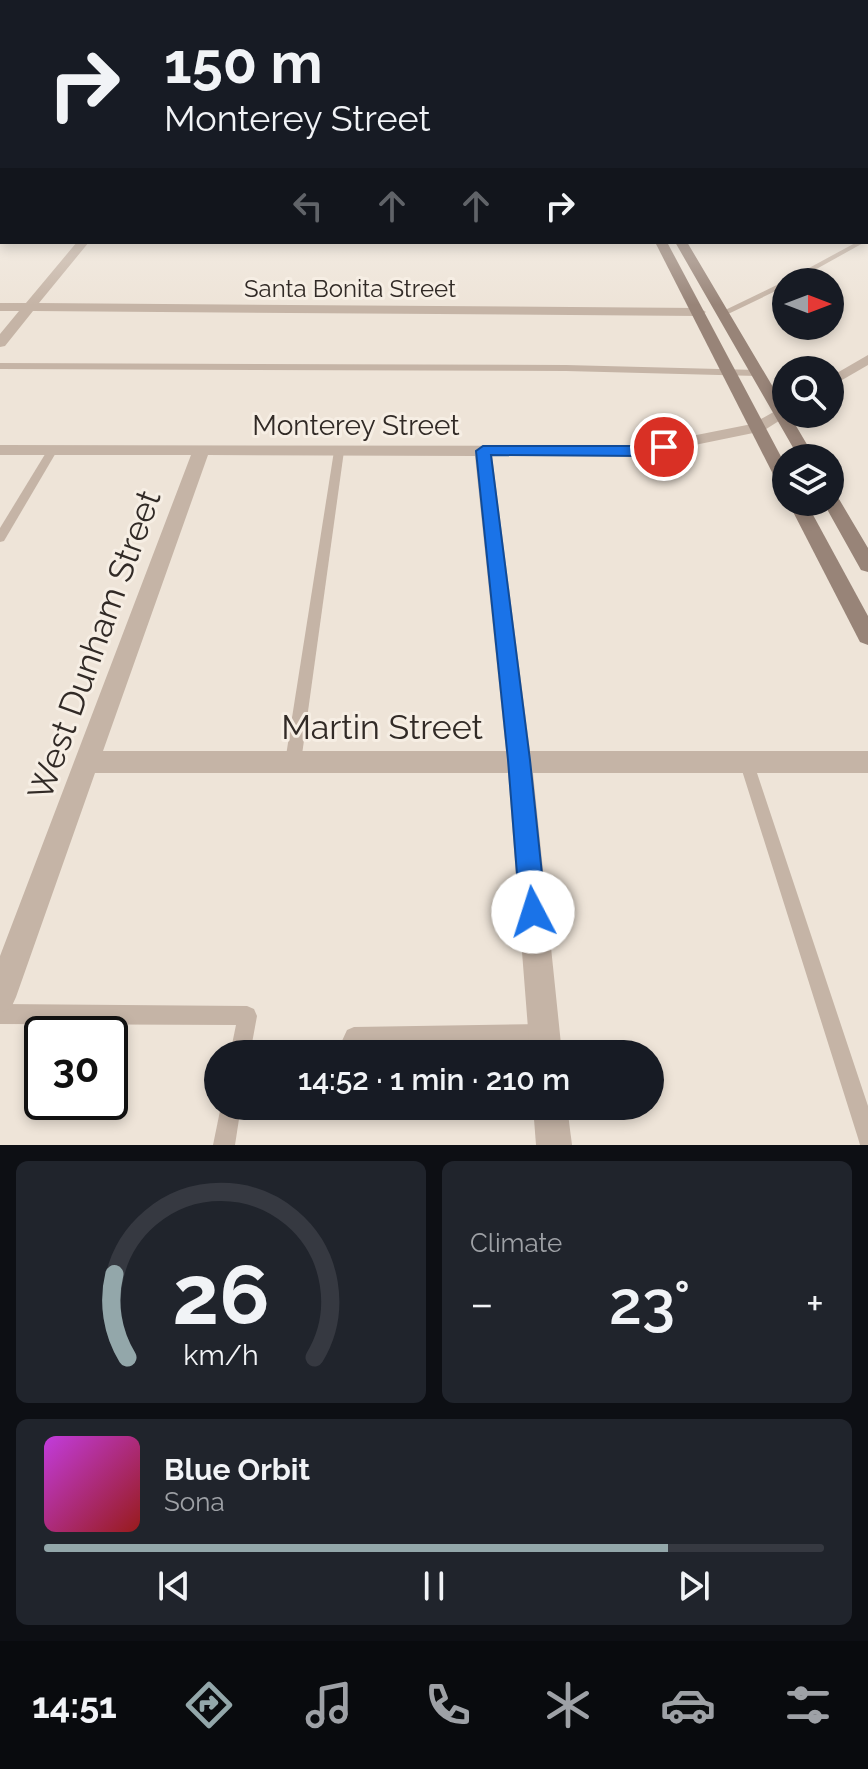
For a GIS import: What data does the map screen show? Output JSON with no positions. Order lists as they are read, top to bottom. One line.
{"streets":{"street":["Santa Bonita Street","Monterey Street","West Dunham Street","Martin Street"]},"crossings":[["Monterey Street","West Dunham Street"],["West Dunham Street","Martin Street"]],"north":"right","page":{"turn":["150 m","Monterey Street"],"limit":"30","trip":"14:52 · 1 min · 210 m","tile":"Climate","heat":["−","23°","+"],"song":["Blue Orbit","Sona"],"tabs":"14:51","gauge":["26","km/h"]}}
